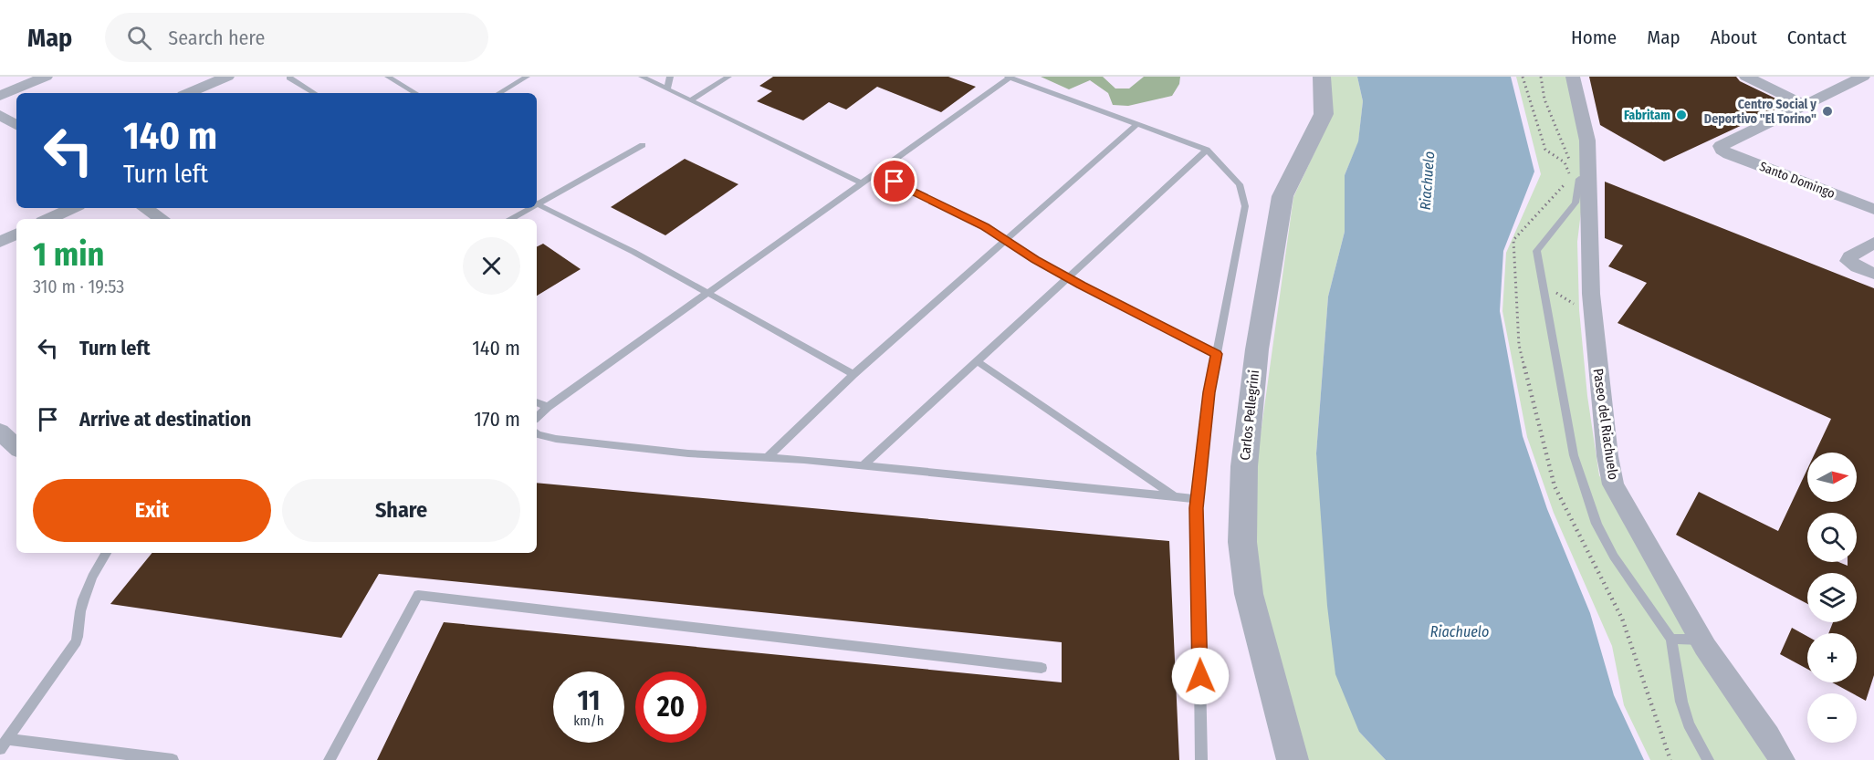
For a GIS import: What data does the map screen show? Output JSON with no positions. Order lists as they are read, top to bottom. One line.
{"streets":{"street":["Santo Domingo","Carlos Pellegrini","Paseo del Riachuelo"]},"water":["Riachuelo"],"places":["Centro Social y Deportivo \"El Torino\"","Fabritam"],"north":"right","page":{"header":"Map","search":"Search here","nav":["Home","Map","About","Contact"],"turn":["140 m","Turn left"],"heading":["1 min","310 m · 19:53"],"list":[{"name":"Turn left","value":"140 m"},{"name":"Arrive at destination","value":"170 m"}],"map_buttons":["+","−"],"buttons":["Exit","Share"],"speed":"11 km/h","limit":"20"}}
